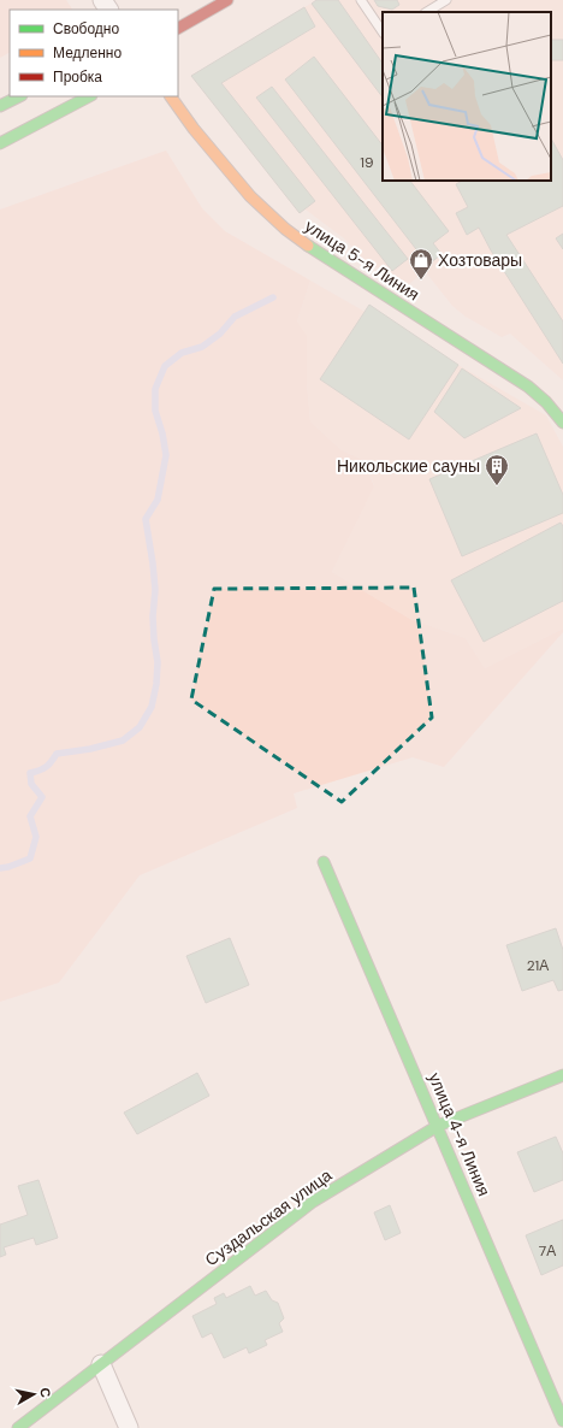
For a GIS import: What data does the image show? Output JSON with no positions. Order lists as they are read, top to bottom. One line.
{"streets":{"street":["улица 5-я Линия","улица 4-я Линия","Суздальская улица"]},"crossings":[["улица 4-я Линия","Суздальская улица"]],"places":{"shop":["Хозтовары"],"building":["Никольские сауны"]},"house_numbers":["19","21А","7А"],"legend":["Свободно","Медленно","Пробка"],"north":"right"}
